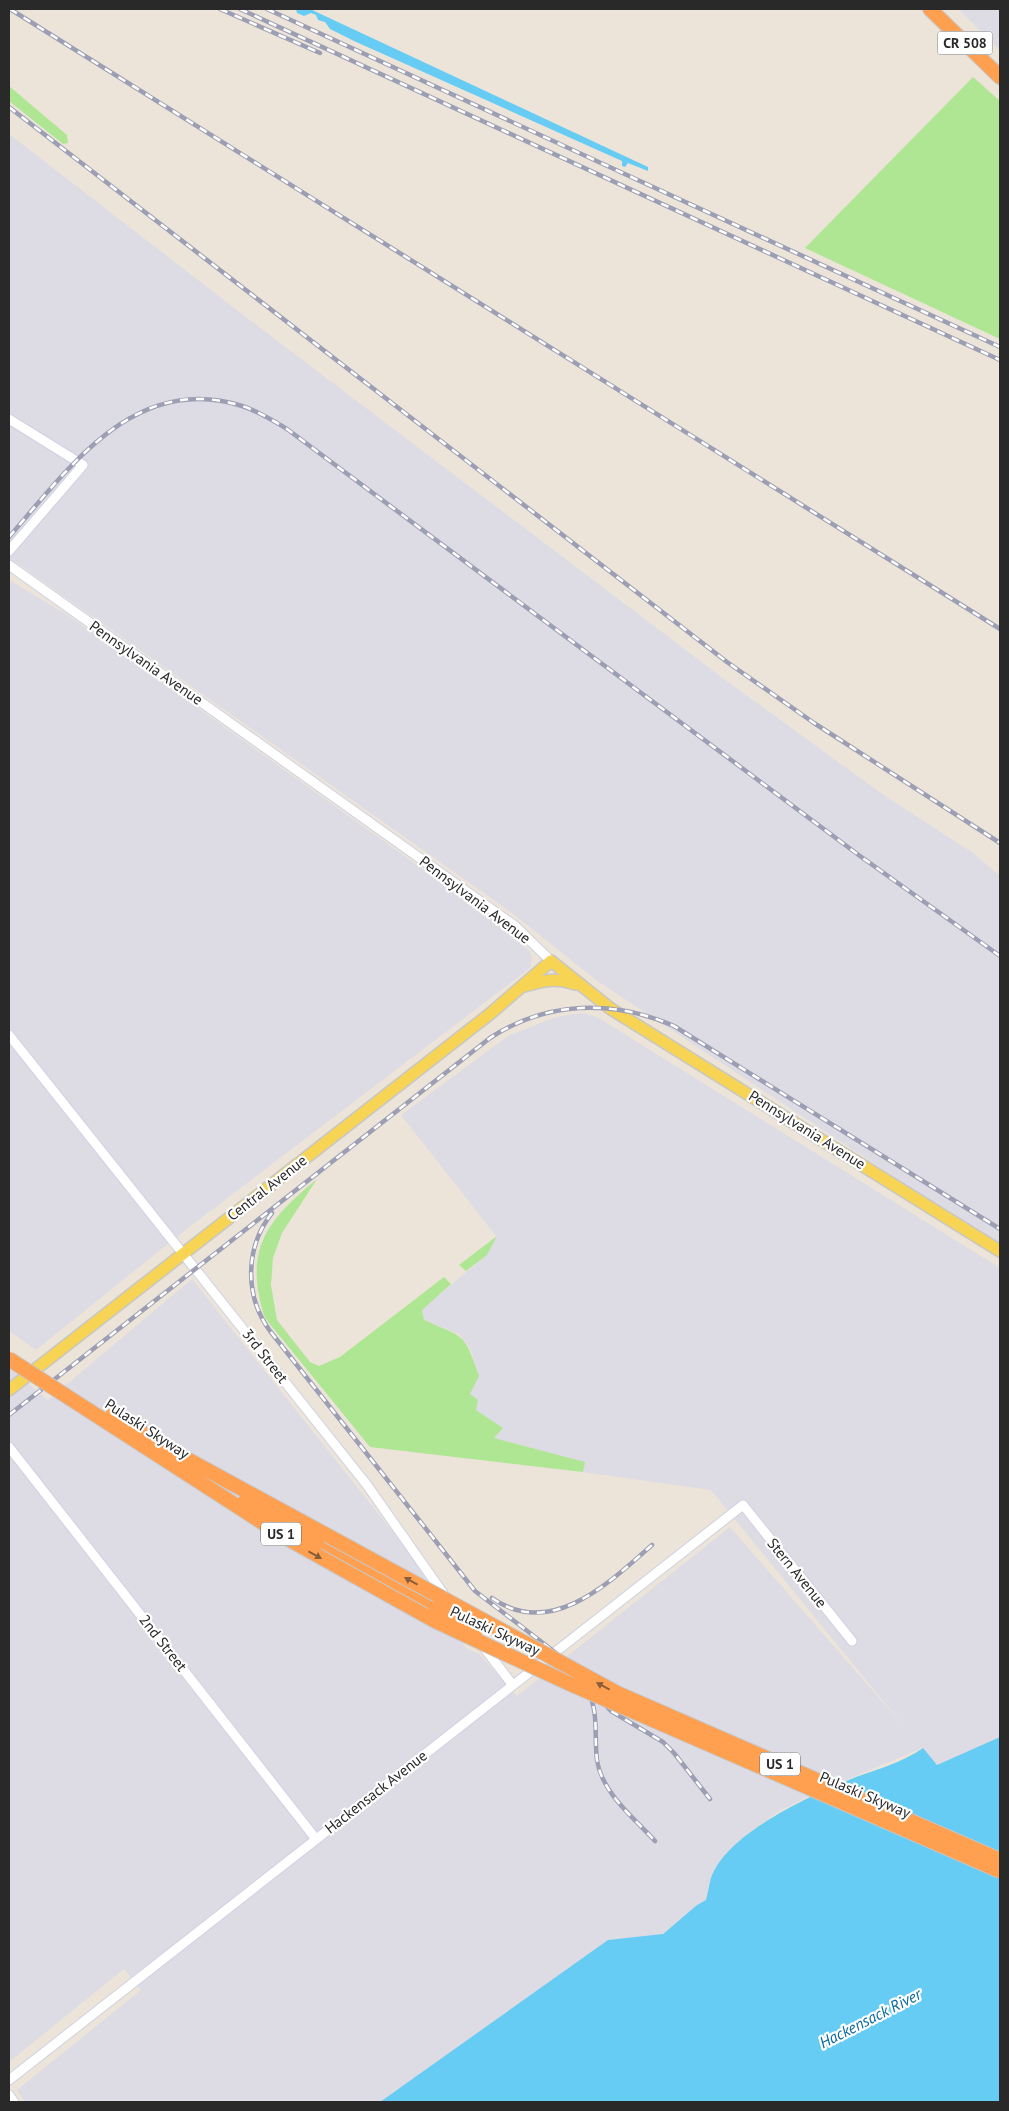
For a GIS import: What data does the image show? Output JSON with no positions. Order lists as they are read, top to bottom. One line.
{"streets":{"highway":["CR 508","Pulaski Skyway","US 1"],"main road":["Pennsylvania Avenue","Central Avenue"],"street":["3rd Street","Stern Avenue","2nd Street","Hackensack Avenue"]},"crossings":[["Pennsylvania Avenue","Central Avenue"],["Central Avenue","3rd Street"],["3rd Street","Hackensack Avenue"],["Stern Avenue","Hackensack Avenue"],["2nd Street","Hackensack Avenue"]],"water":["Hackensack River"]}
